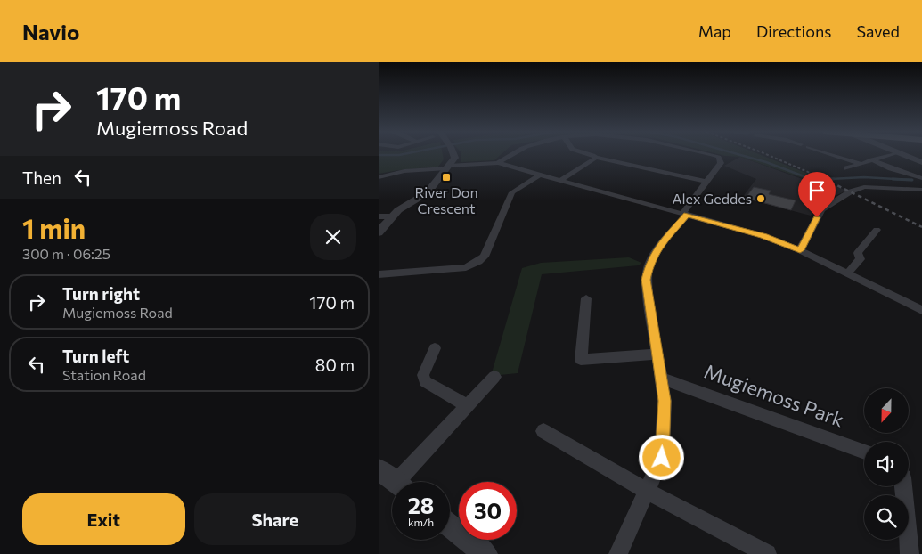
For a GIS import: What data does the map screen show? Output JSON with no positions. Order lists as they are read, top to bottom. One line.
{"streets":{"street":["Mugiemoss Park"]},"places":{"transit":["River Don Crescent"],"other":["Alex Geddes"]},"north":"bottom","page":{"header":"Navio","nav":["Map","Directions","Saved"],"turn":["170 m","Mugiemoss Road"],"then":"Then","heading":["1 min","300 m · 06:25"],"list":[{"name":"Turn right","note":"Mugiemoss Road","value":"170 m"},{"name":"Turn left","note":"Station Road","value":"80 m"}],"speed":"28 km/h","limit":"30","buttons":["Exit","Share"]}}
